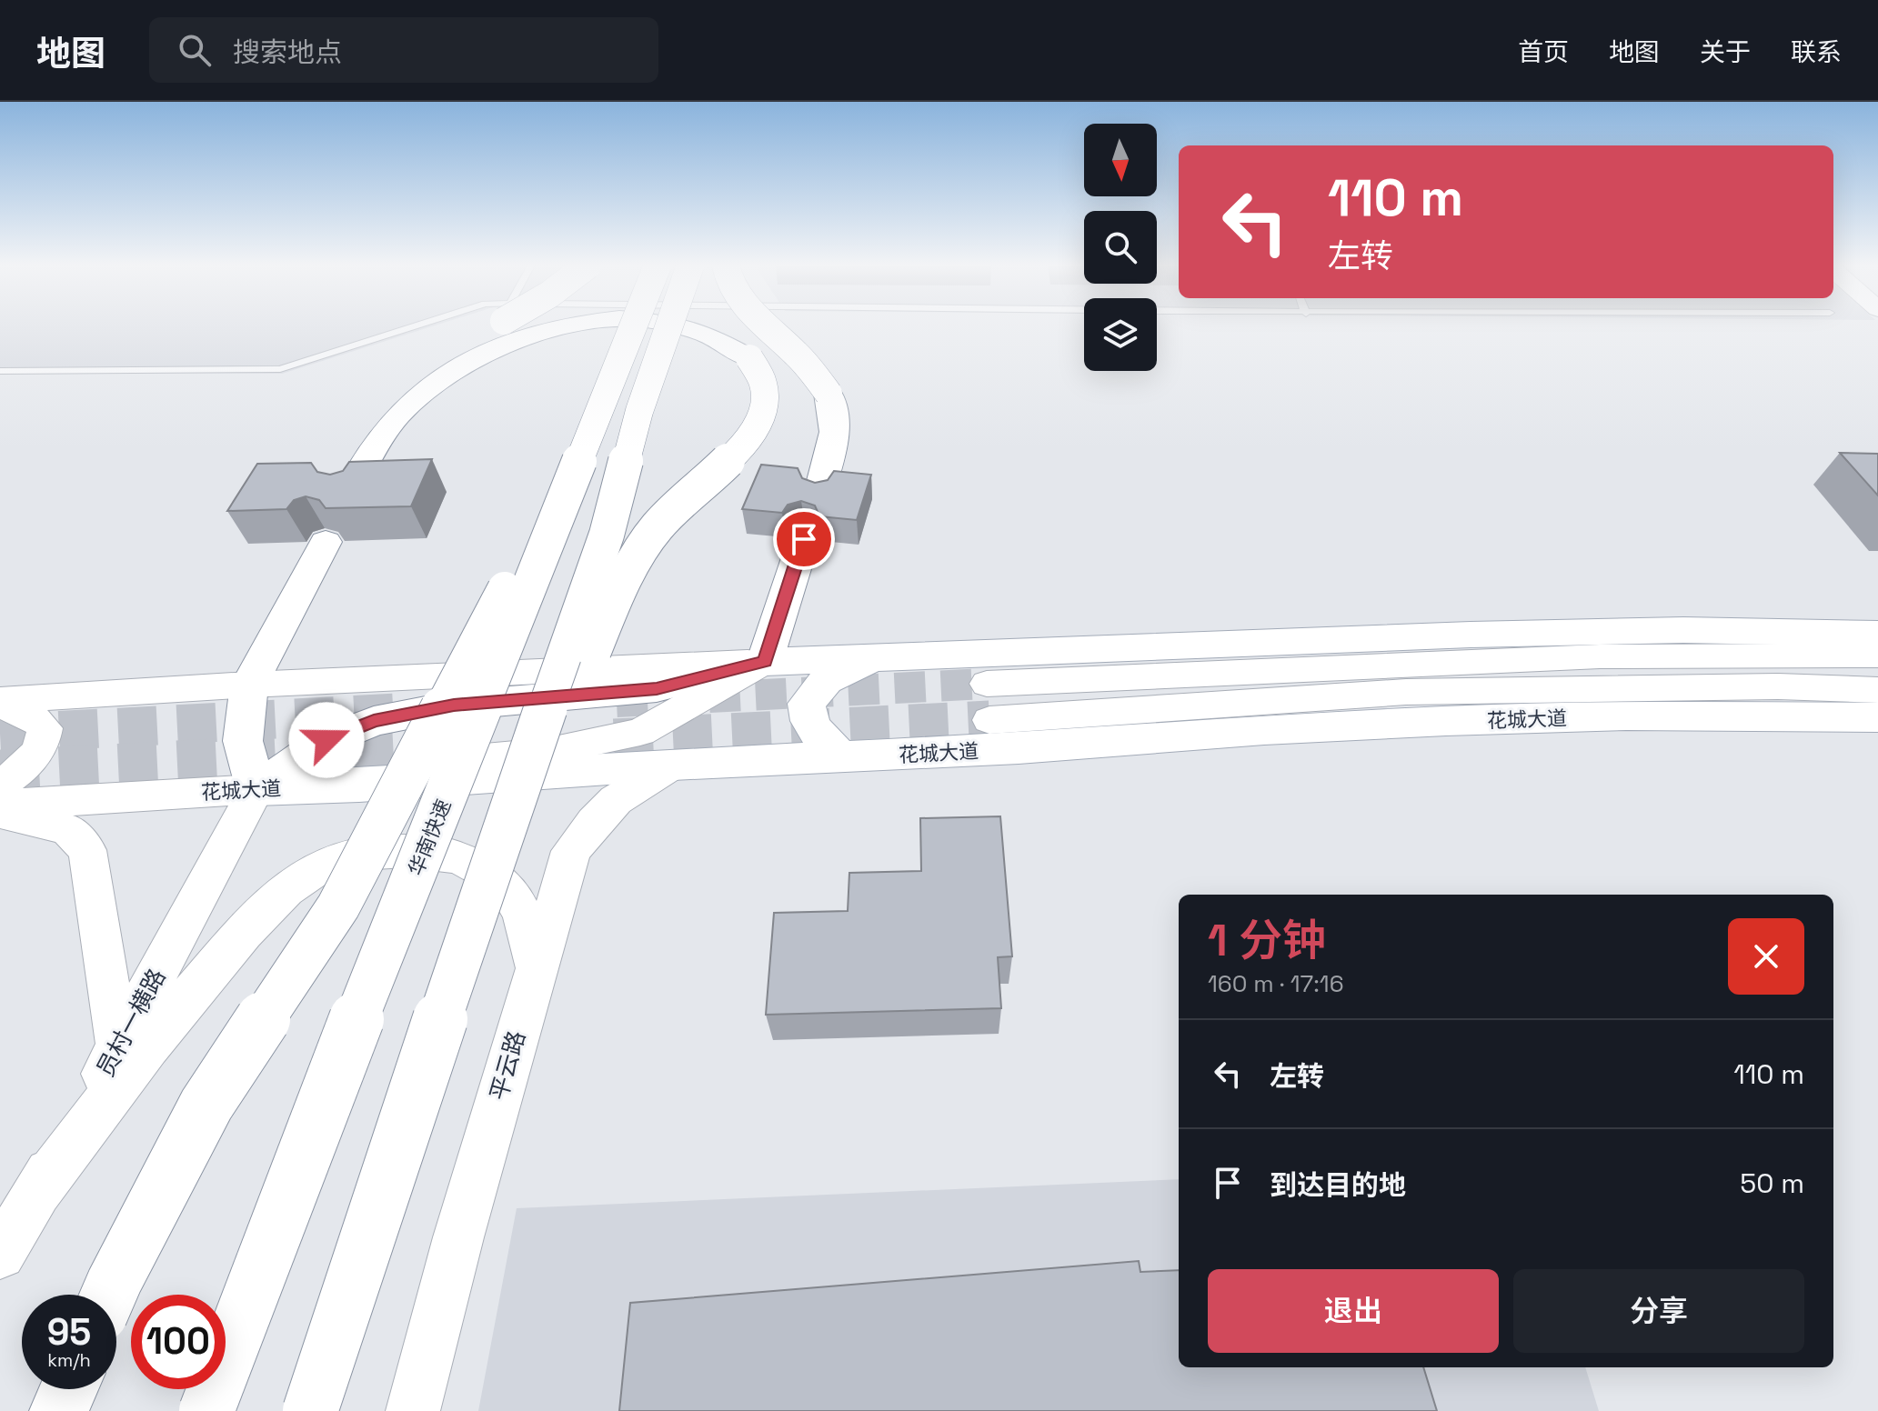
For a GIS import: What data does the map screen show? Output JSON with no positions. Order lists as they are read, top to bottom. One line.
{"streets":{"main road":["花城大道","华南快速"],"street":["员村一横路","平云路"]},"crossings":[["花城大道","员村一横路"],["花城大道","平云路"]],"north":"bottom","page":{"header":"地图","search":"搜索地点","nav":["首页","地图","关于","联系"],"turn":["110 m","左转"],"heading":["1 分钟","160 m · 17:16"],"list":[{"name":"左转","value":"110 m"},{"name":"到达目的地","value":"50 m"}],"buttons":["退出","分享"],"speed":"95 km/h","limit":"100"}}
